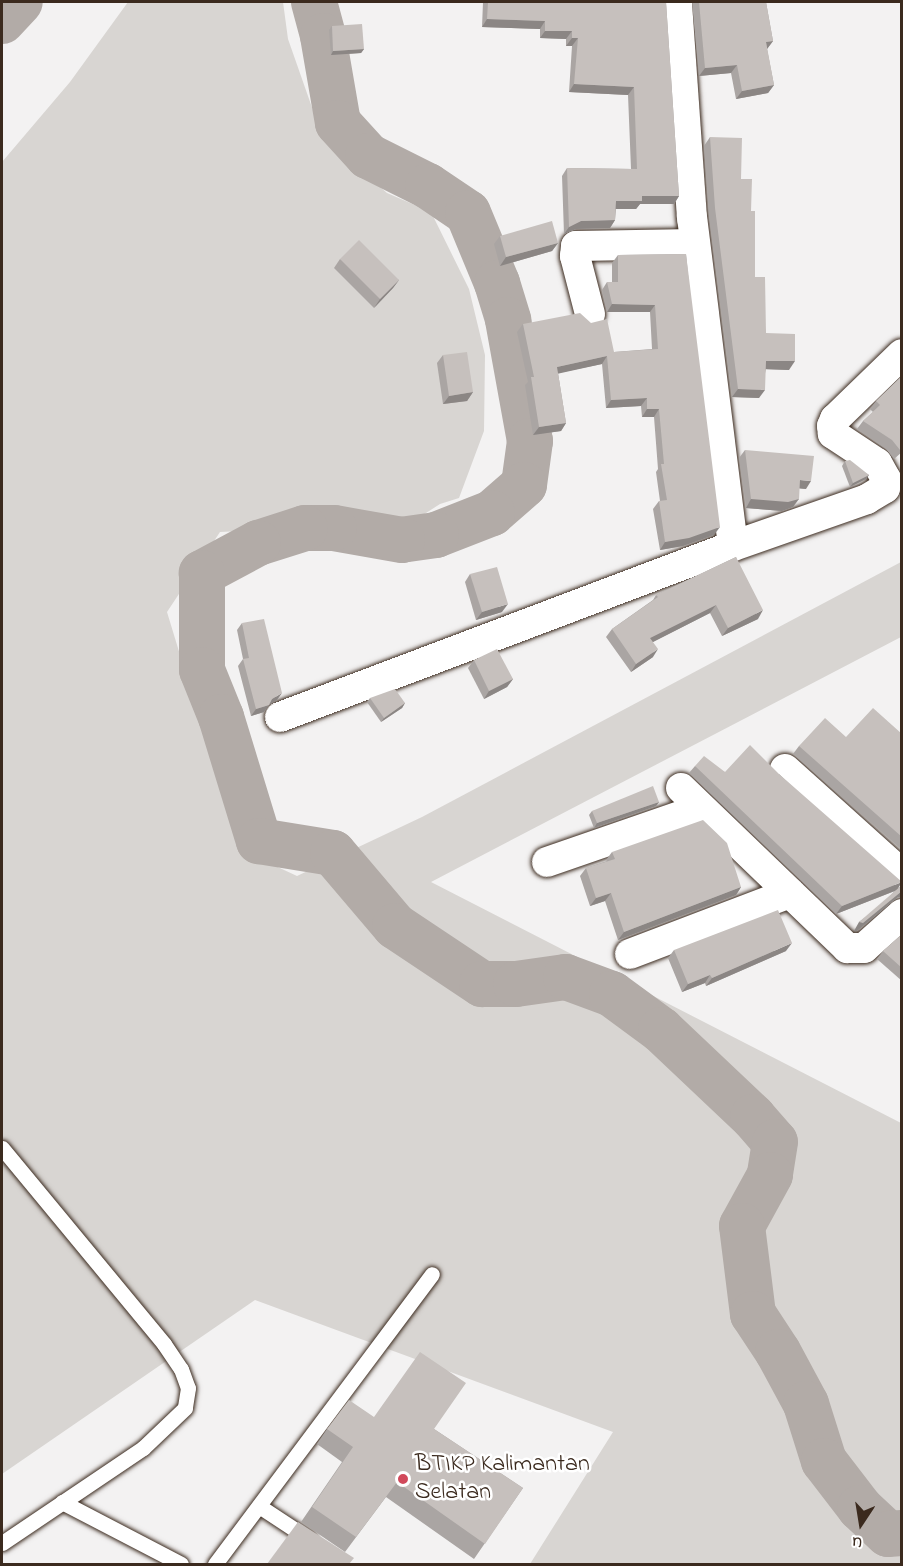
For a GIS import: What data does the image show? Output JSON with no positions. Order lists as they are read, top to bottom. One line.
{"places":["BTIKP Kalimantan Selatan"],"north":"bottom"}
